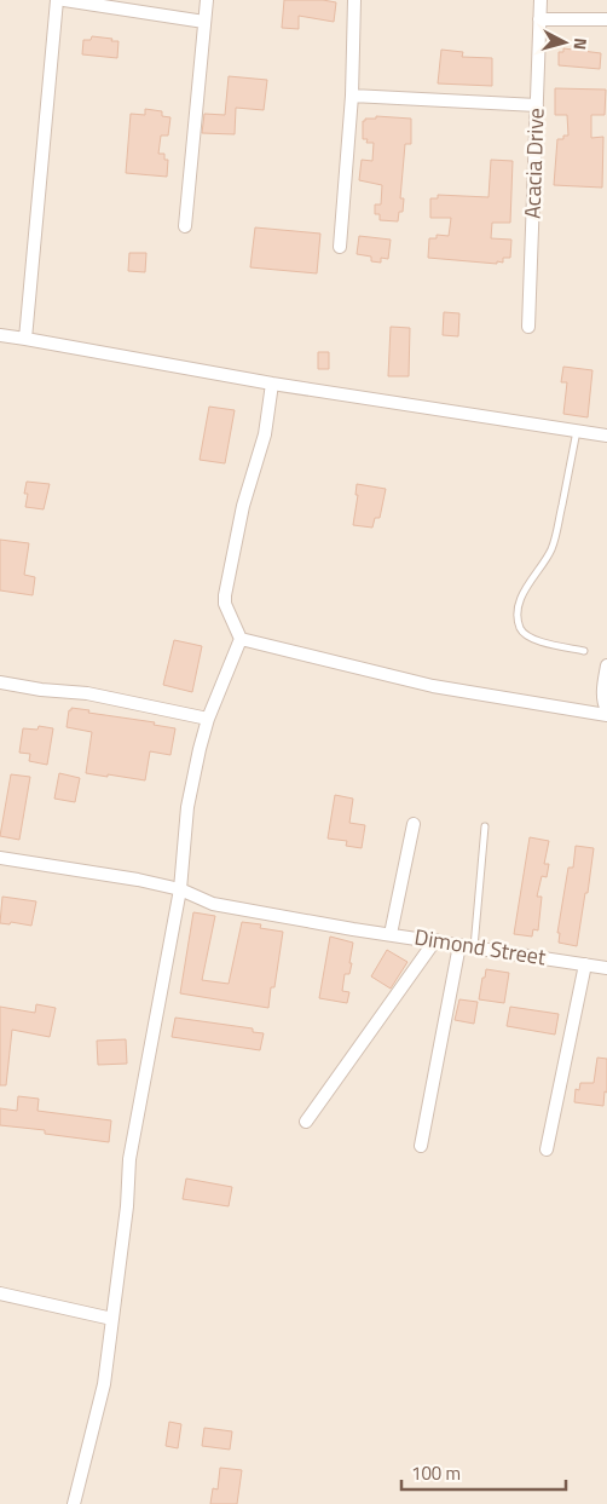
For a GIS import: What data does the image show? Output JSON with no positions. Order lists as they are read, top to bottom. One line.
{"streets":{"street":["Acacia Drive","Dimond Street"]},"scale_bar":"100 m","north":"right"}
